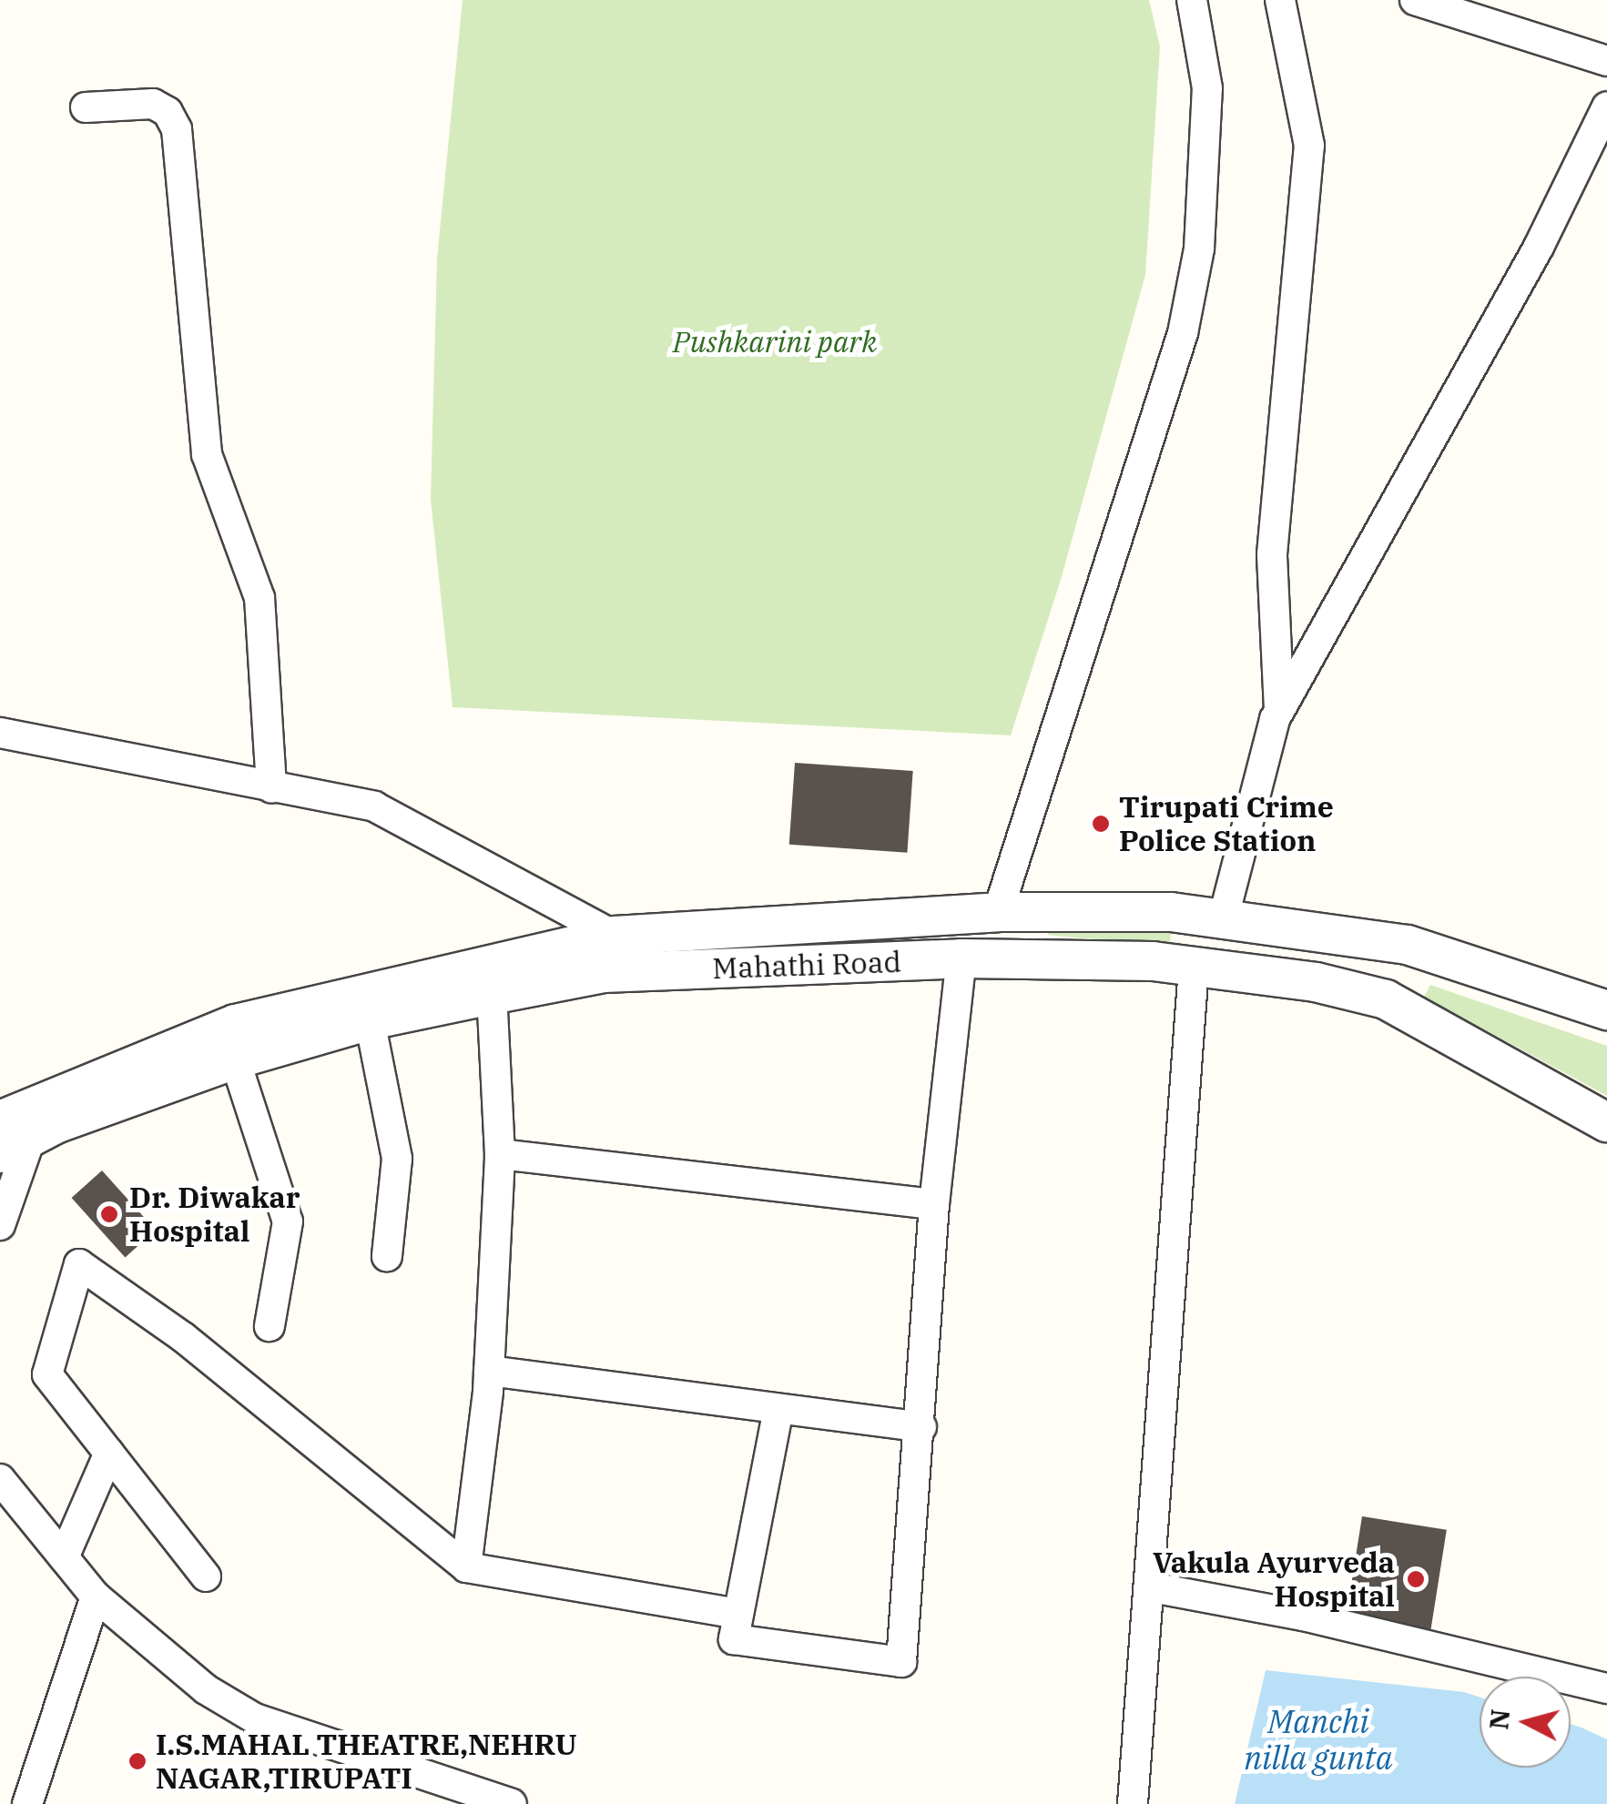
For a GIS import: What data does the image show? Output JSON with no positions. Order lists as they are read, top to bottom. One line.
{"streets":{"street":["Mahathi Road"]},"water":["Manchi nilla gunta"],"parks":["Pushkarini park"],"places":["Tirupati Crime Police Station","Dr. Diwakar Hospital","Vakula Ayurveda Hospital","I.S.MAHAL THEATRE,NEHRU NAGAR,TIRUPATI"],"north":"left"}
